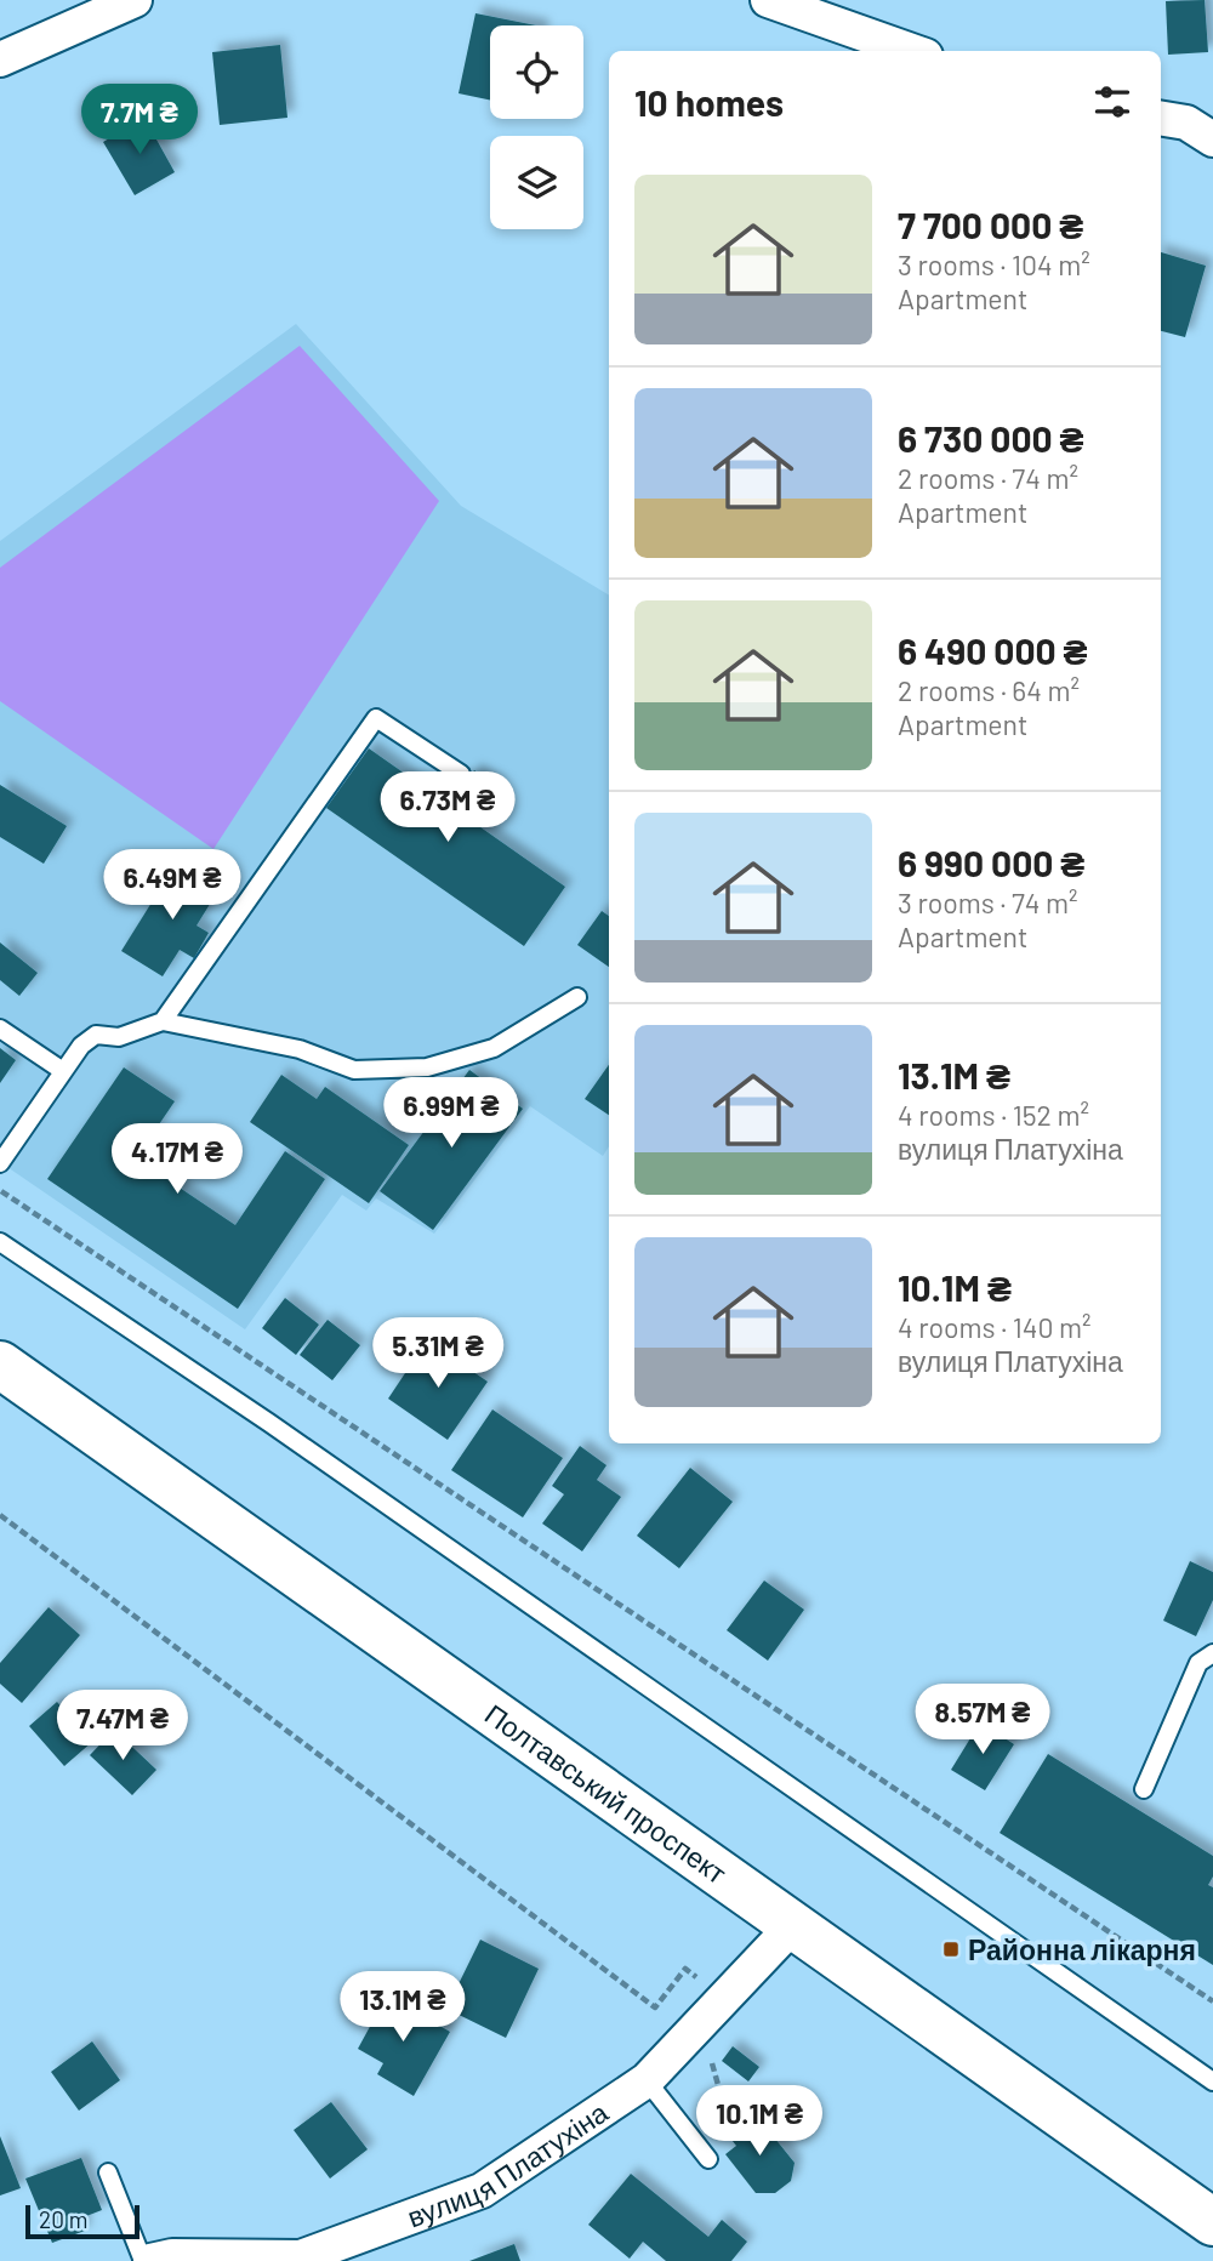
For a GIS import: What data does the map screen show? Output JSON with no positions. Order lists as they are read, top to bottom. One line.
{"streets":{"highway":["Полтавський проспект"],"street":["вулиця Платухіна"]},"crossings":[["Полтавський проспект","вулиця Платухіна"]],"places":{"transit":["Районна лікарня"]},"scale_bar":"20 m","page":{"heading":"10 homes","price":["7.7M ₴","6.73M ₴","6.49M ₴","6.99M ₴","4.17M ₴","5.31M ₴","8.57M ₴","7.47M ₴","13.1M ₴","10.1M ₴"],"list":[{"name":"7 700 000 ₴","note":"3 rooms · 104 m² · Apartment"},{"name":"6 730 000 ₴","note":"2 rooms · 74 m² · Apartment"},{"name":"6 490 000 ₴","note":"2 rooms · 64 m² · Apartment"},{"name":"6 990 000 ₴","note":"3 rooms · 74 m² · Apartment"},{"name":"13.1M ₴","note":"4 rooms · 152 m² · вулиця Платухіна"},{"name":"10.1M ₴","note":"4 rooms · 140 m² · вулиця Платухіна"}],"scale":"20 m"}}
